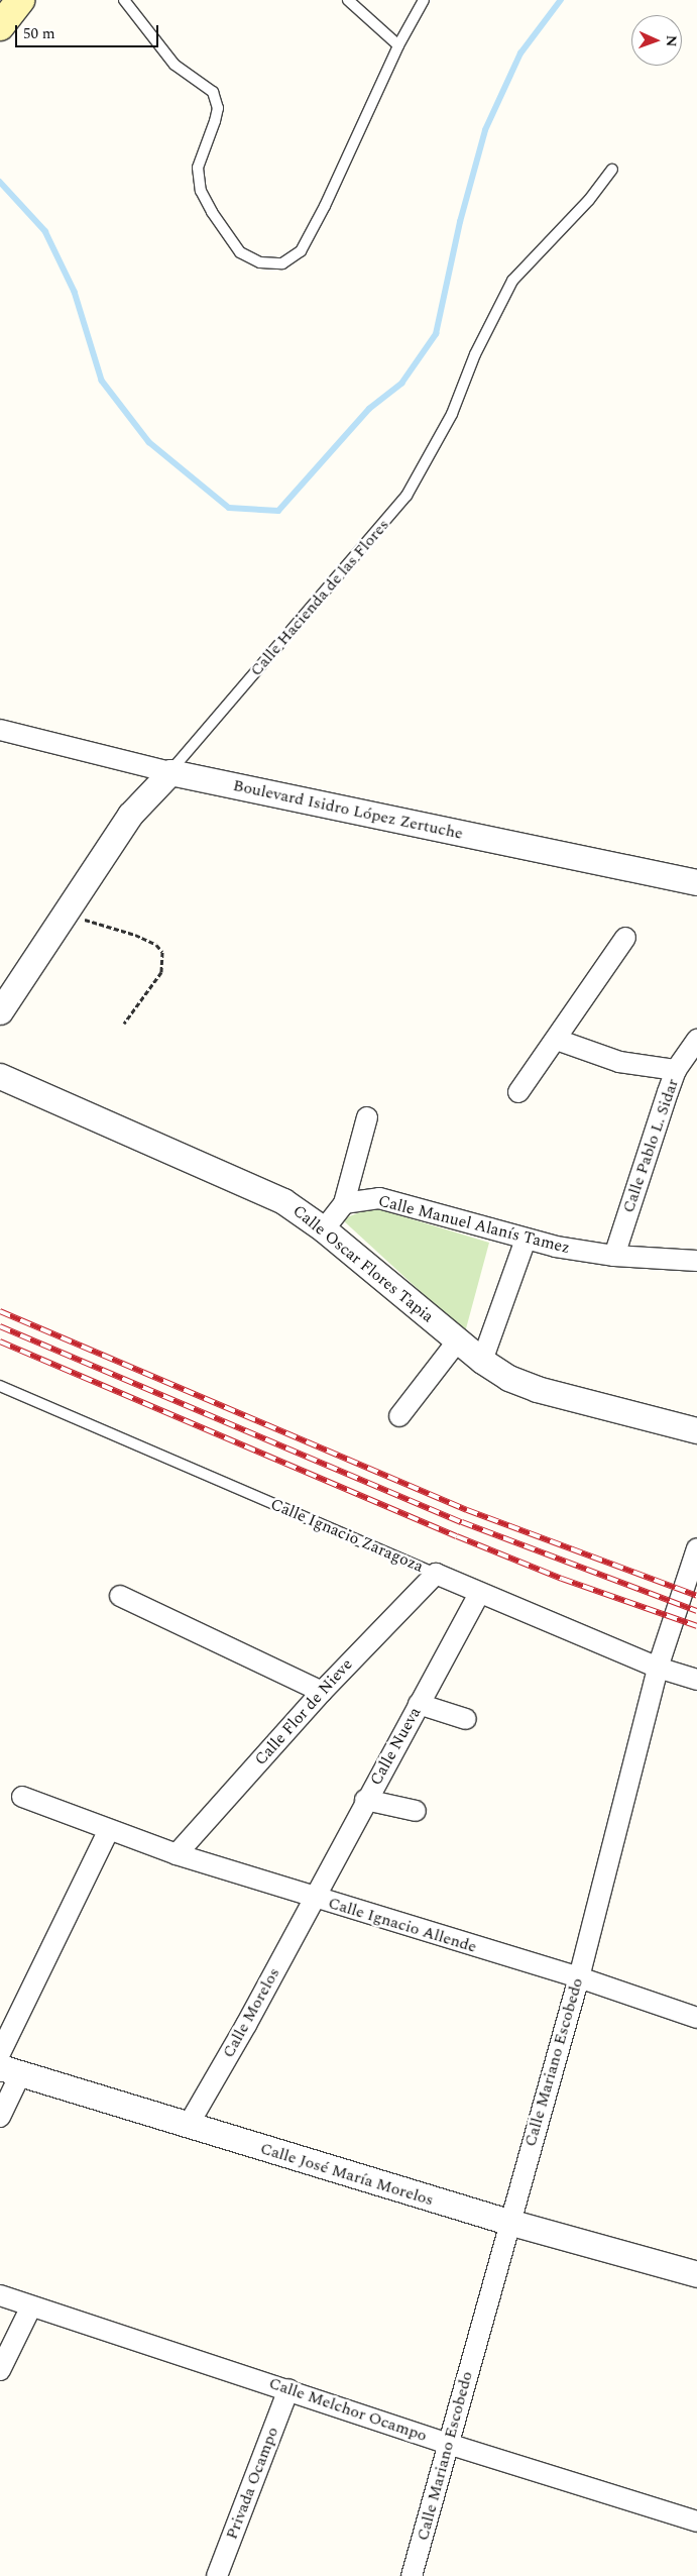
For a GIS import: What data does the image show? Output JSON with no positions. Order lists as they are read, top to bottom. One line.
{"streets":{"street":["Calle Hacienda de las Flores","Boulevard Isidro López Zertuche","Calle Pablo L. Sidar","Calle Manuel Alanís Tamez","Calle Oscar Flores Tapia","Calle Ignacio Zaragoza","Calle Flor de Nieve","Calle Nueva","Calle Ignacio Allende","Calle Morelos","Calle Mariano Escobedo","Calle José María Morelos","Calle Melchor Ocampo","Privada Ocampo"]},"crossings":[["Calle Hacienda de las Flores","Boulevard Isidro López Zertuche"],["Calle Pablo L. Sidar","Calle Manuel Alanís Tamez"],["Calle Ignacio Zaragoza","Calle Flor de Nieve"],["Calle Ignacio Zaragoza","Calle Nueva"],["Calle Ignacio Zaragoza","Calle Mariano Escobedo"],["Calle Flor de Nieve","Calle Ignacio Allende"],["Calle Nueva","Calle Ignacio Allende"],["Calle Nueva","Calle Morelos"],["Calle Ignacio Allende","Calle Morelos"],["Calle Ignacio Allende","Calle Mariano Escobedo"],["Calle Morelos","Calle José María Morelos"],["Calle Mariano Escobedo","Calle José María Morelos"],["Calle Mariano Escobedo","Calle Melchor Ocampo"],["Calle Melchor Ocampo","Privada Ocampo"]],"scale_bar":"50 m","north":"right"}
